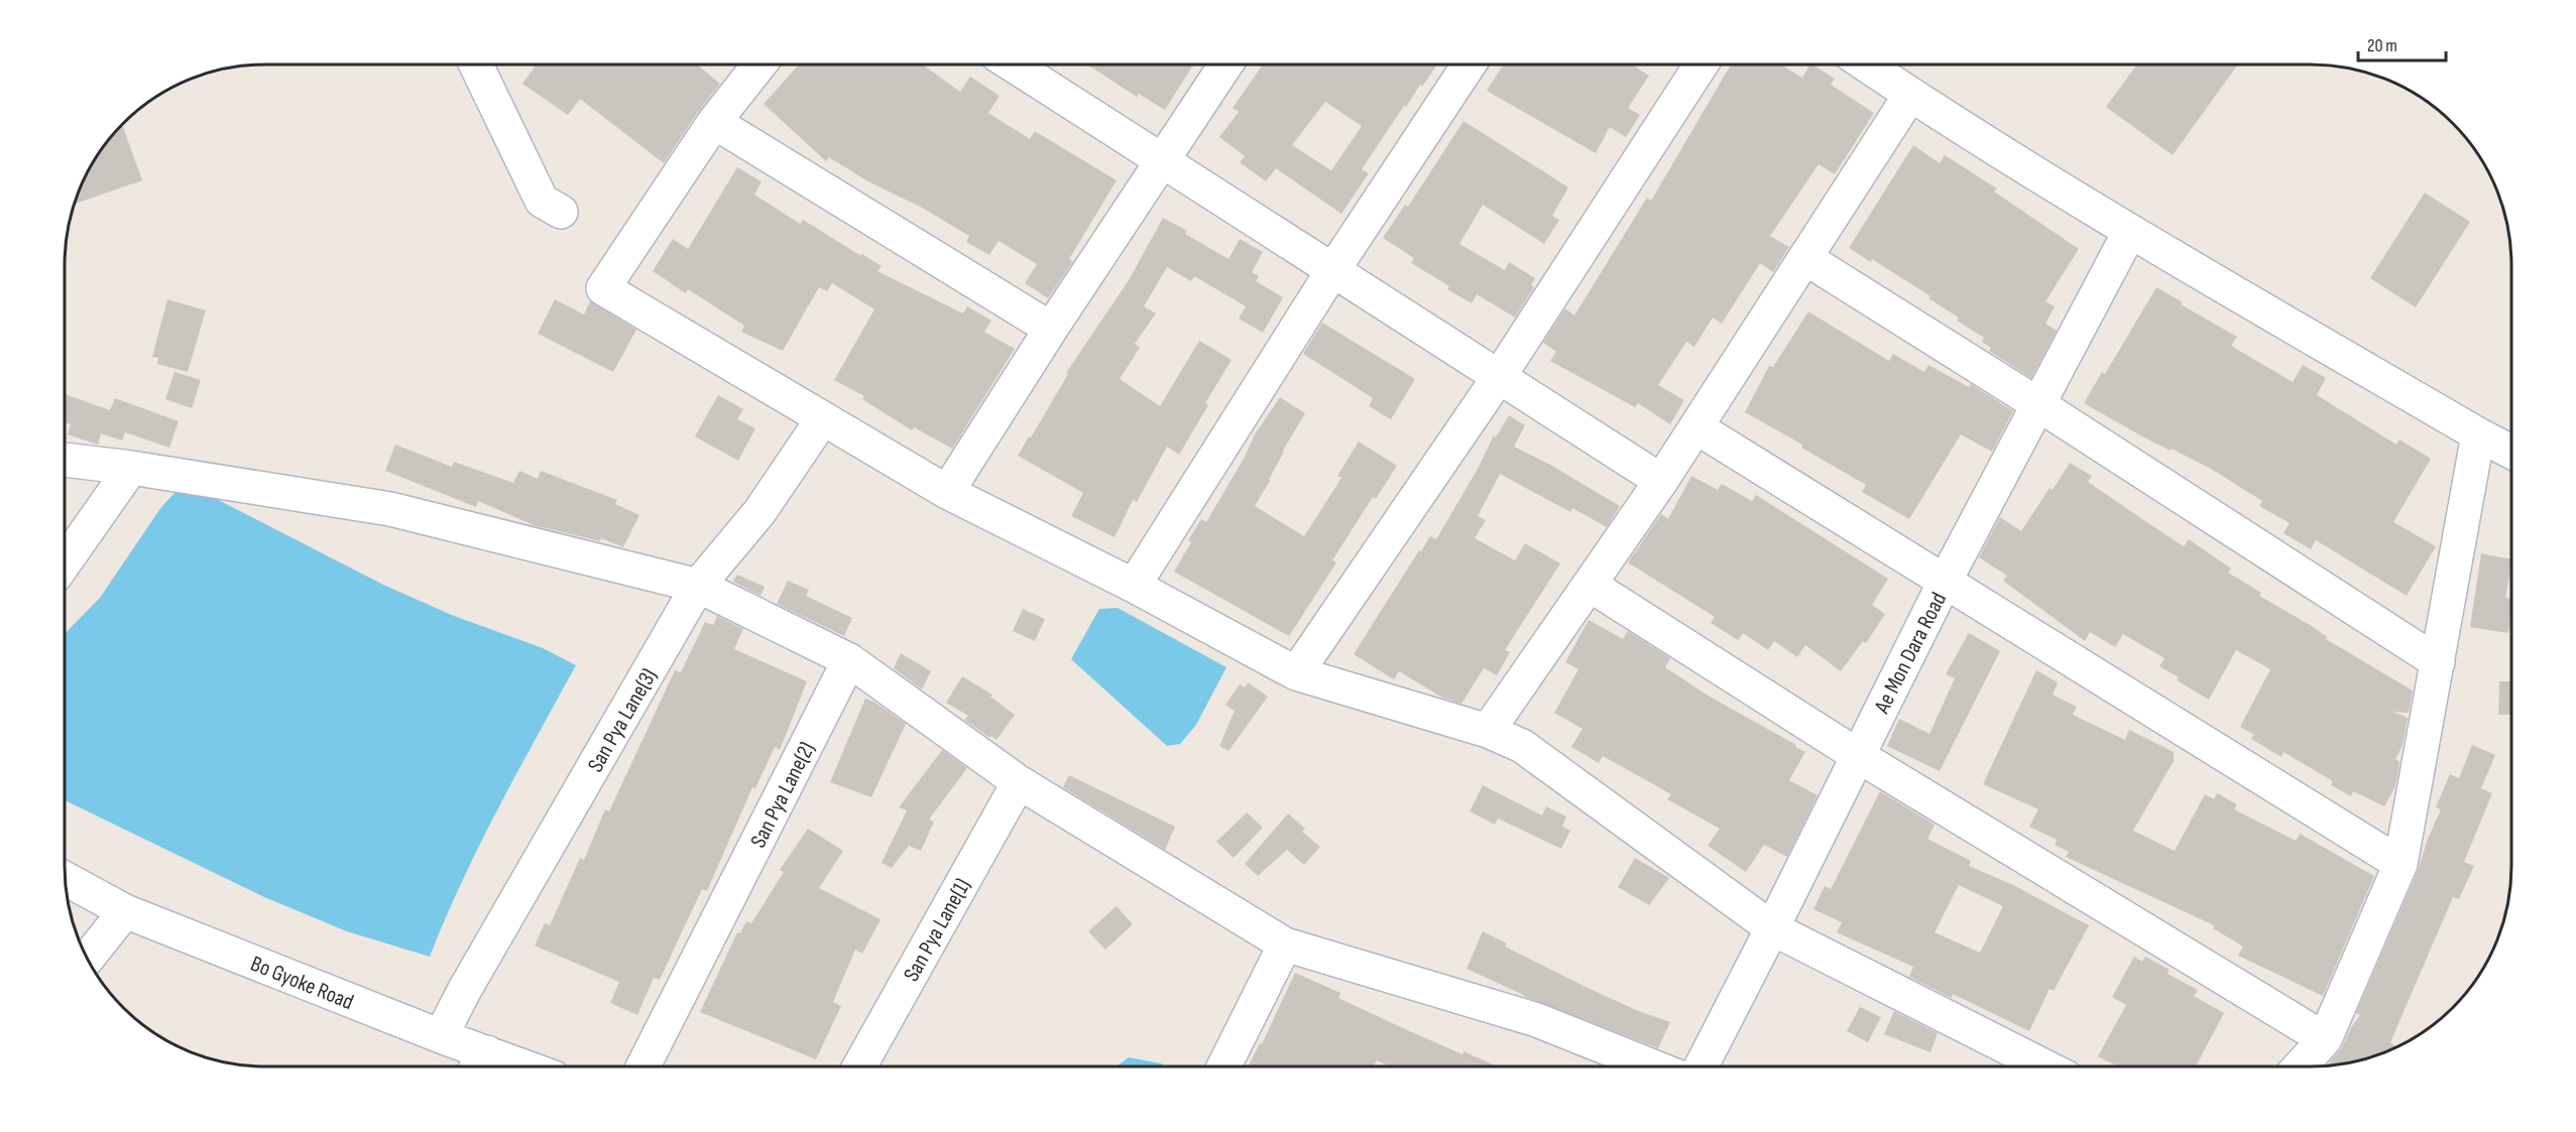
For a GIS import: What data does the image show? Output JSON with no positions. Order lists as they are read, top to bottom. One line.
{"streets":{"street":["Ae Mon Dara Road","San Pya Lane(3)","San Pya Lane(2)","San Pya Lane(1)","Bo Gyoke Road"]},"crossings":[["San Pya Lane(3)","Bo Gyoke Road"]],"scale_bar":"20 m"}
